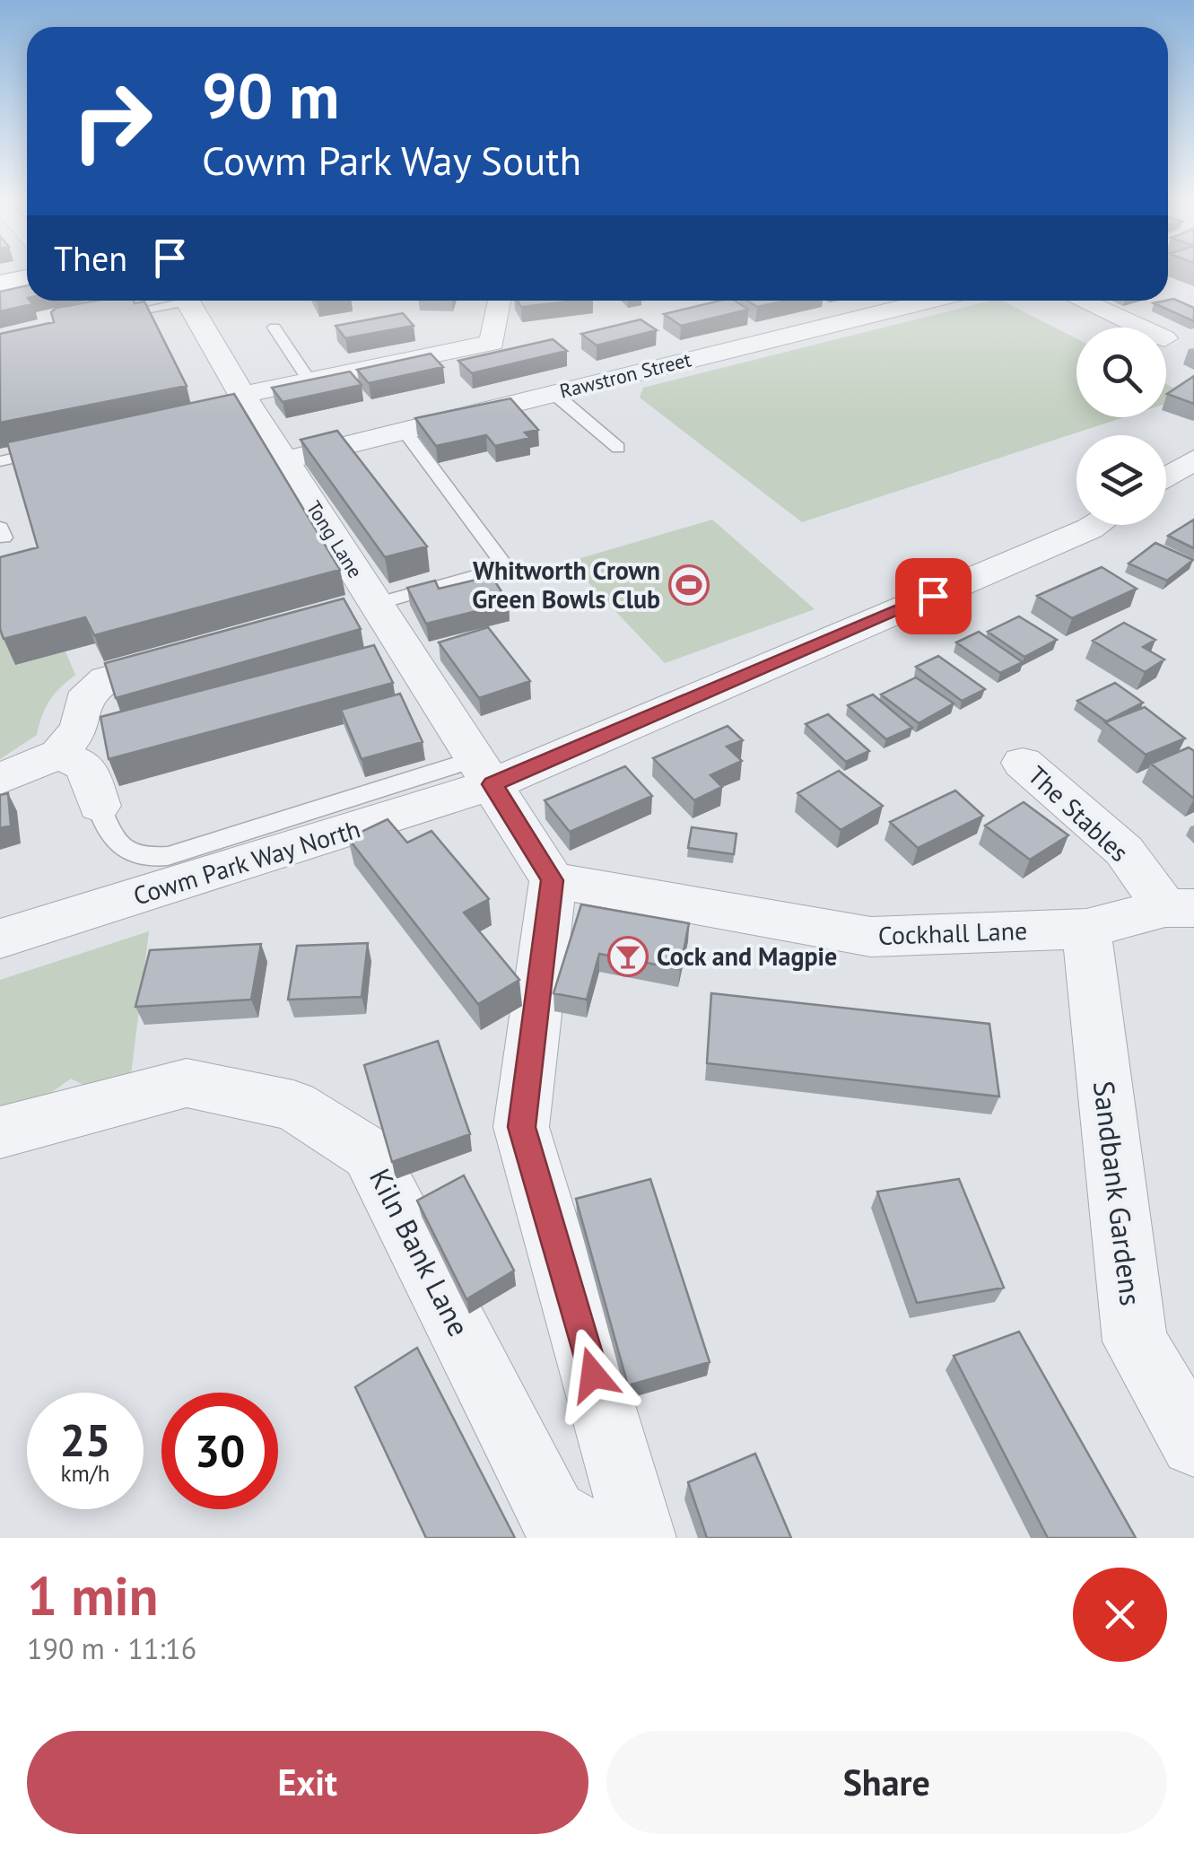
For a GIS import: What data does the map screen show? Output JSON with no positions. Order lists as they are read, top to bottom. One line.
{"streets":{"street":["Rawstron Street","Tong Lane","The Stables","Cowm Park Way North","Cockhall Lane","Sandbank Gardens","Kiln Bank Lane"]},"crossings":[["Rawstron Street","Tong Lane"],["Tong Lane","Cowm Park Way North"],["Tong Lane","Cockhall Lane"],["The Stables","Cockhall Lane"],["Cockhall Lane","Sandbank Gardens"]],"places":{"sports":["Whitworth Crown Green Bowls Club"],"bar":["Cock and Magpie"]},"page":{"turn":["90 m","Cowm Park Way South"],"then":"Then","speed":"25 km/h","limit":"30","heading":["1 min","190 m · 11:16"],"buttons":["Exit","Share"]}}
